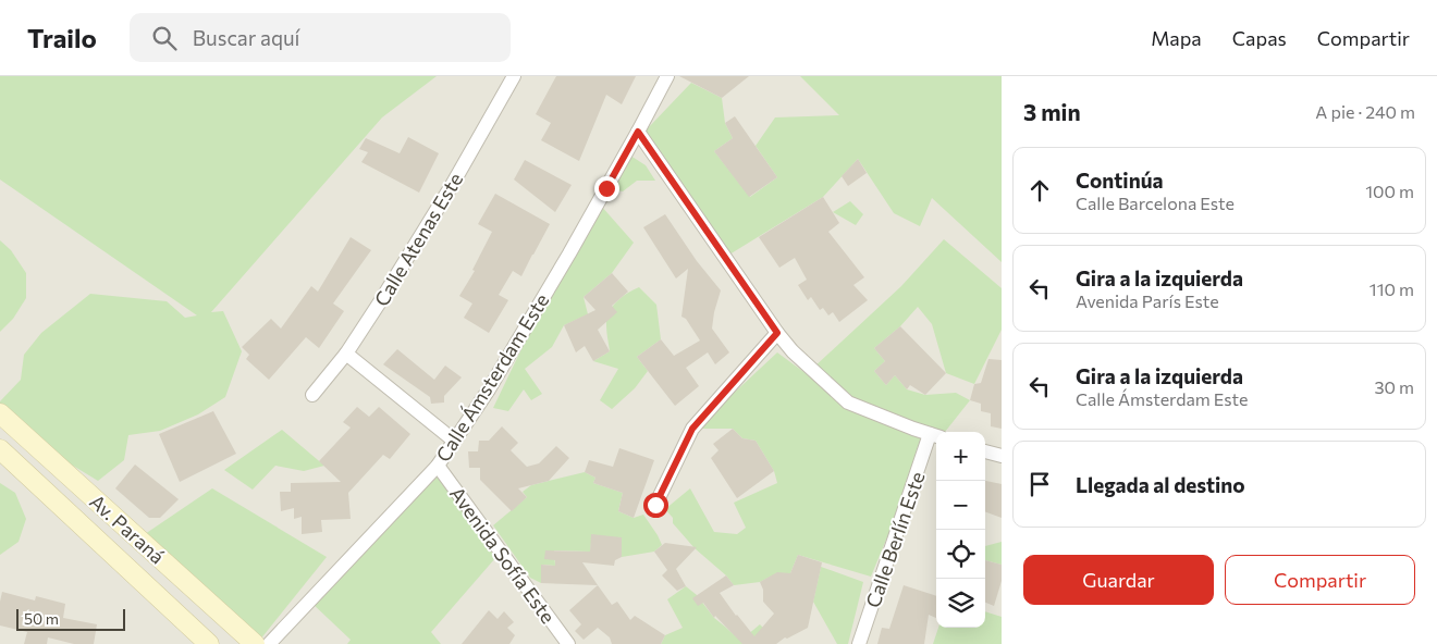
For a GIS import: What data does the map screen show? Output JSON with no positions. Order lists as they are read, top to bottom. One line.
{"streets":{"street":["Calle Atenas Este","Calle Ámsterdam Este","Av. Paraná","Calle Berlín Este","Avenida Sofía Este"]},"crossings":[["Calle Ámsterdam Este","Avenida Sofía Este"]],"scale_bar":"50 m","page":{"header":"Trailo","search":"Buscar aquí","nav":["Mapa","Capas","Compartir"],"heading":["3 min","A pie · 240 m"],"list":[["Continúa","Calle Barcelona Este","100 m"],["Gira a la izquierda","Avenida París Este","110 m"],["Gira a la izquierda","Calle Ámsterdam Este","30 m"],"Llegada al destino"],"map_buttons":["+","−"],"buttons":["Guardar","Compartir"],"scale":"50 m"}}
